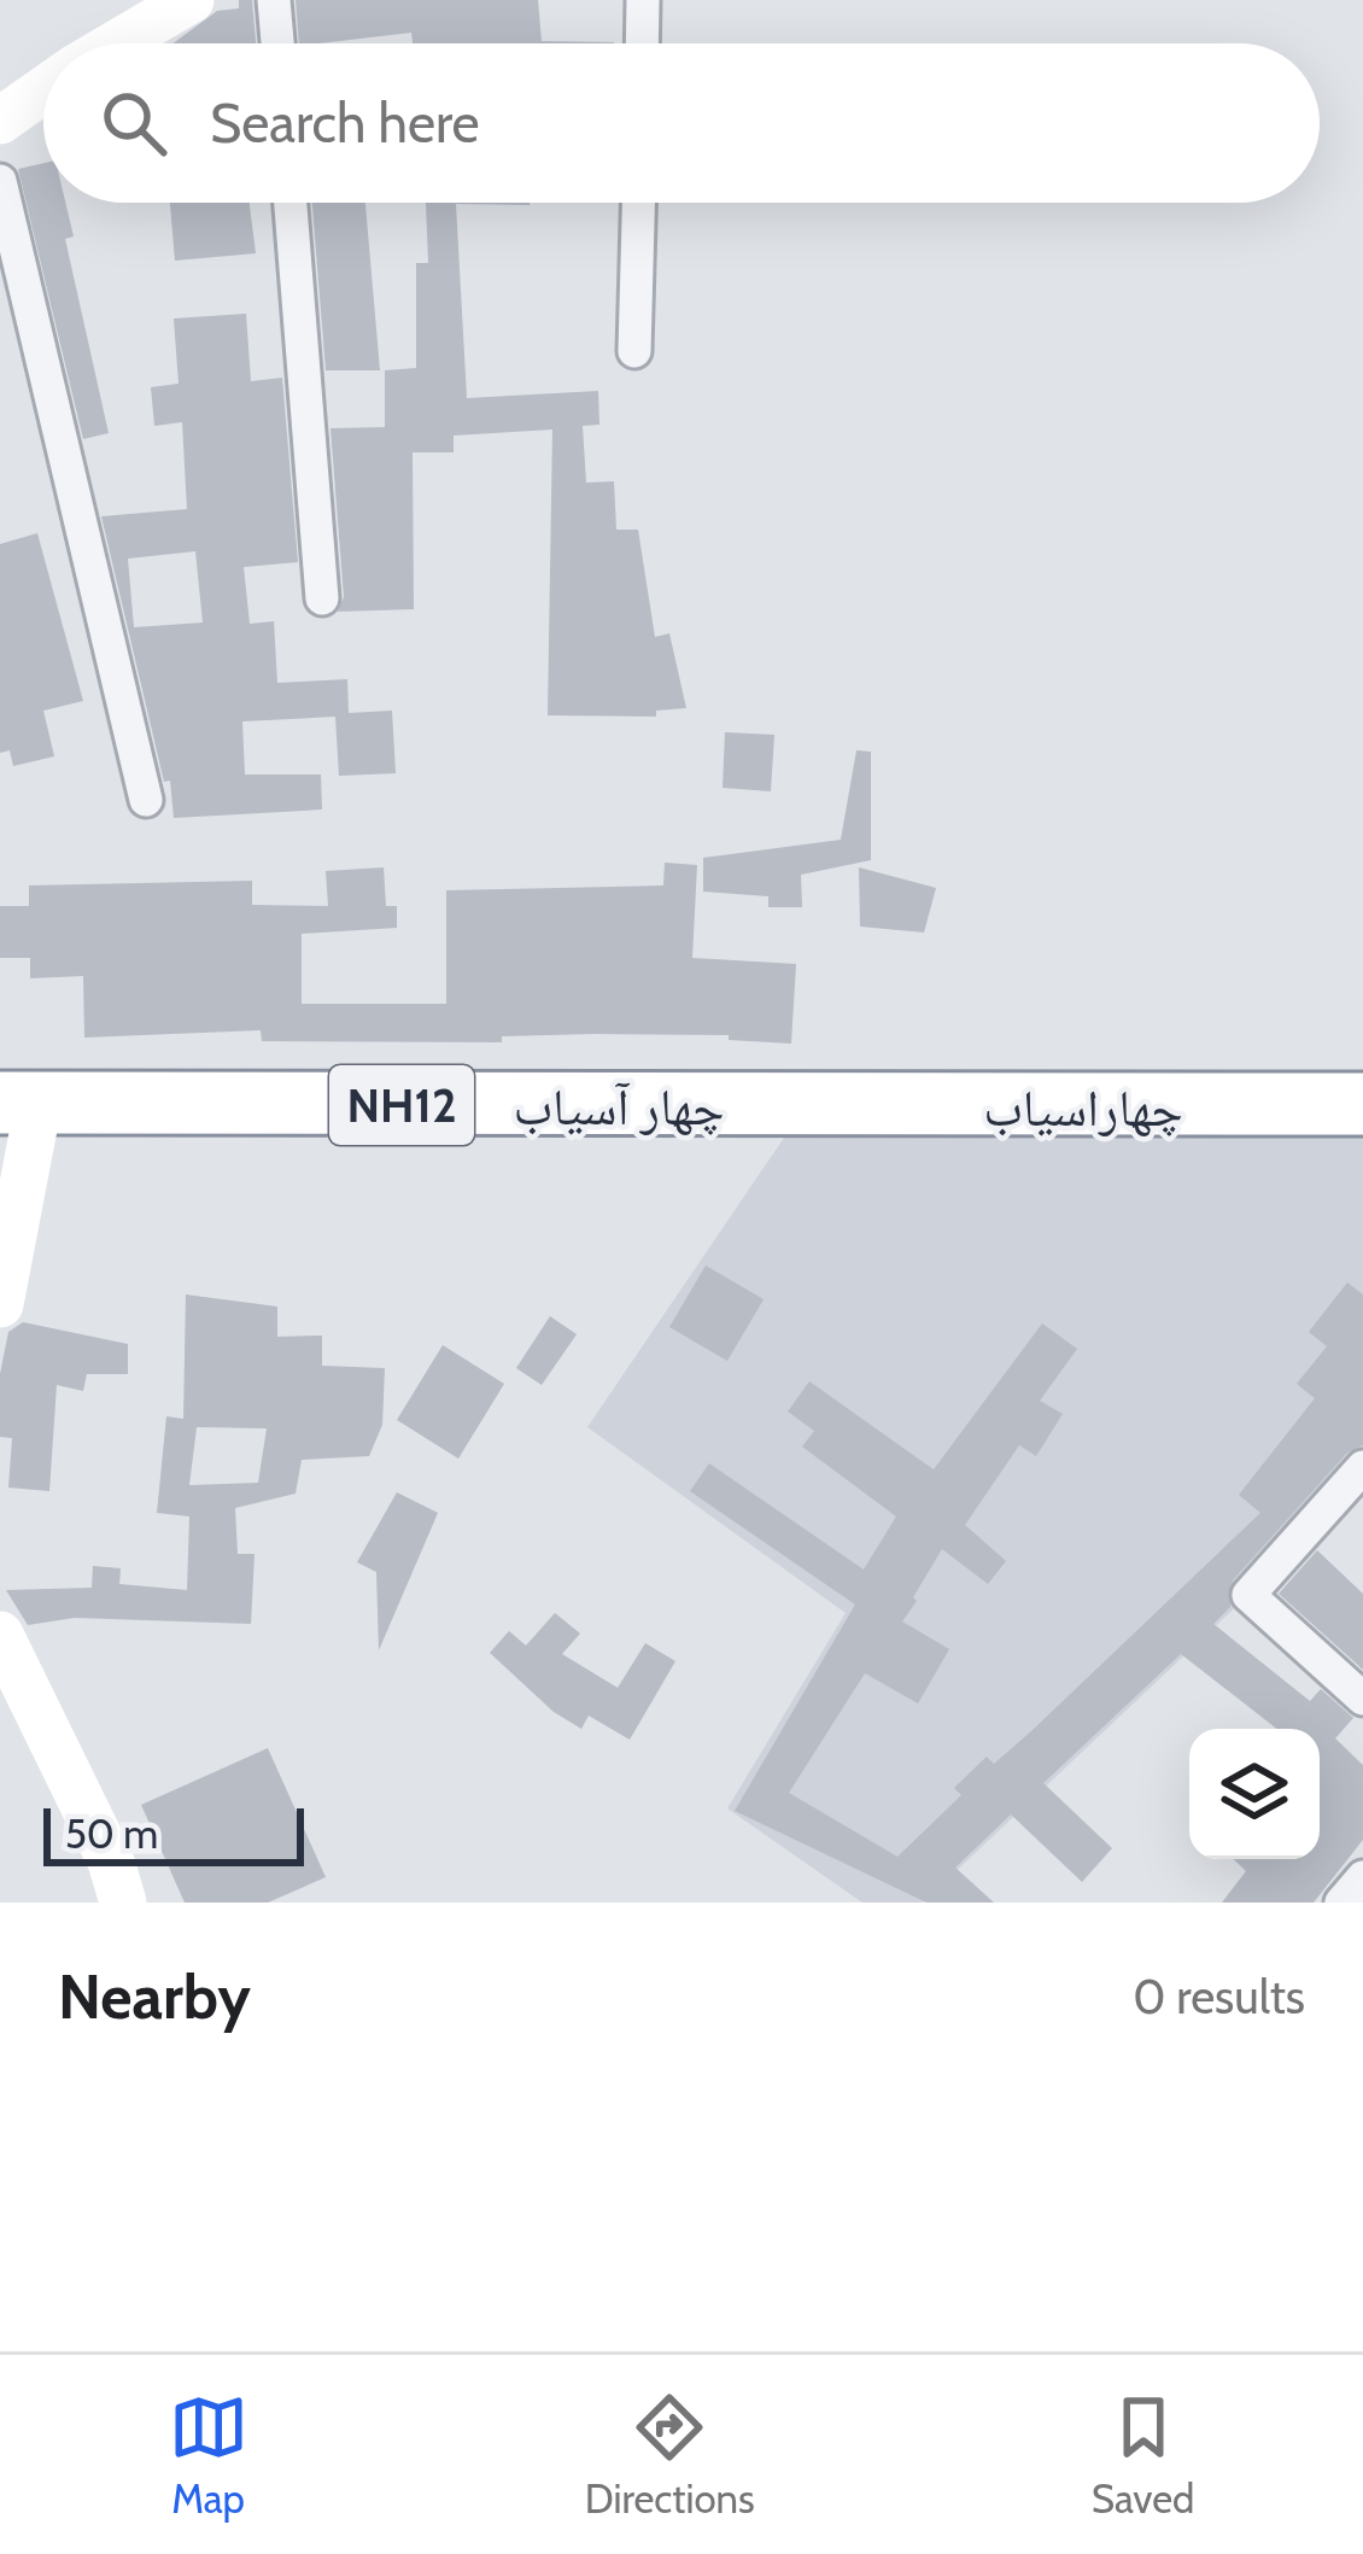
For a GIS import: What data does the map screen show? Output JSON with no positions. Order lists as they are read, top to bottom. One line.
{"streets":{"highway":["NH12","چهار آسیاب","چهاراسیاب"]},"crossings":[["چهار آسیاب","چهاراسیاب"]],"scale_bar":"50 m","page":{"search":"Search here","scale":"50 m","heading":["Nearby","0 results"],"nav":["Map","Directions","Saved"]}}
